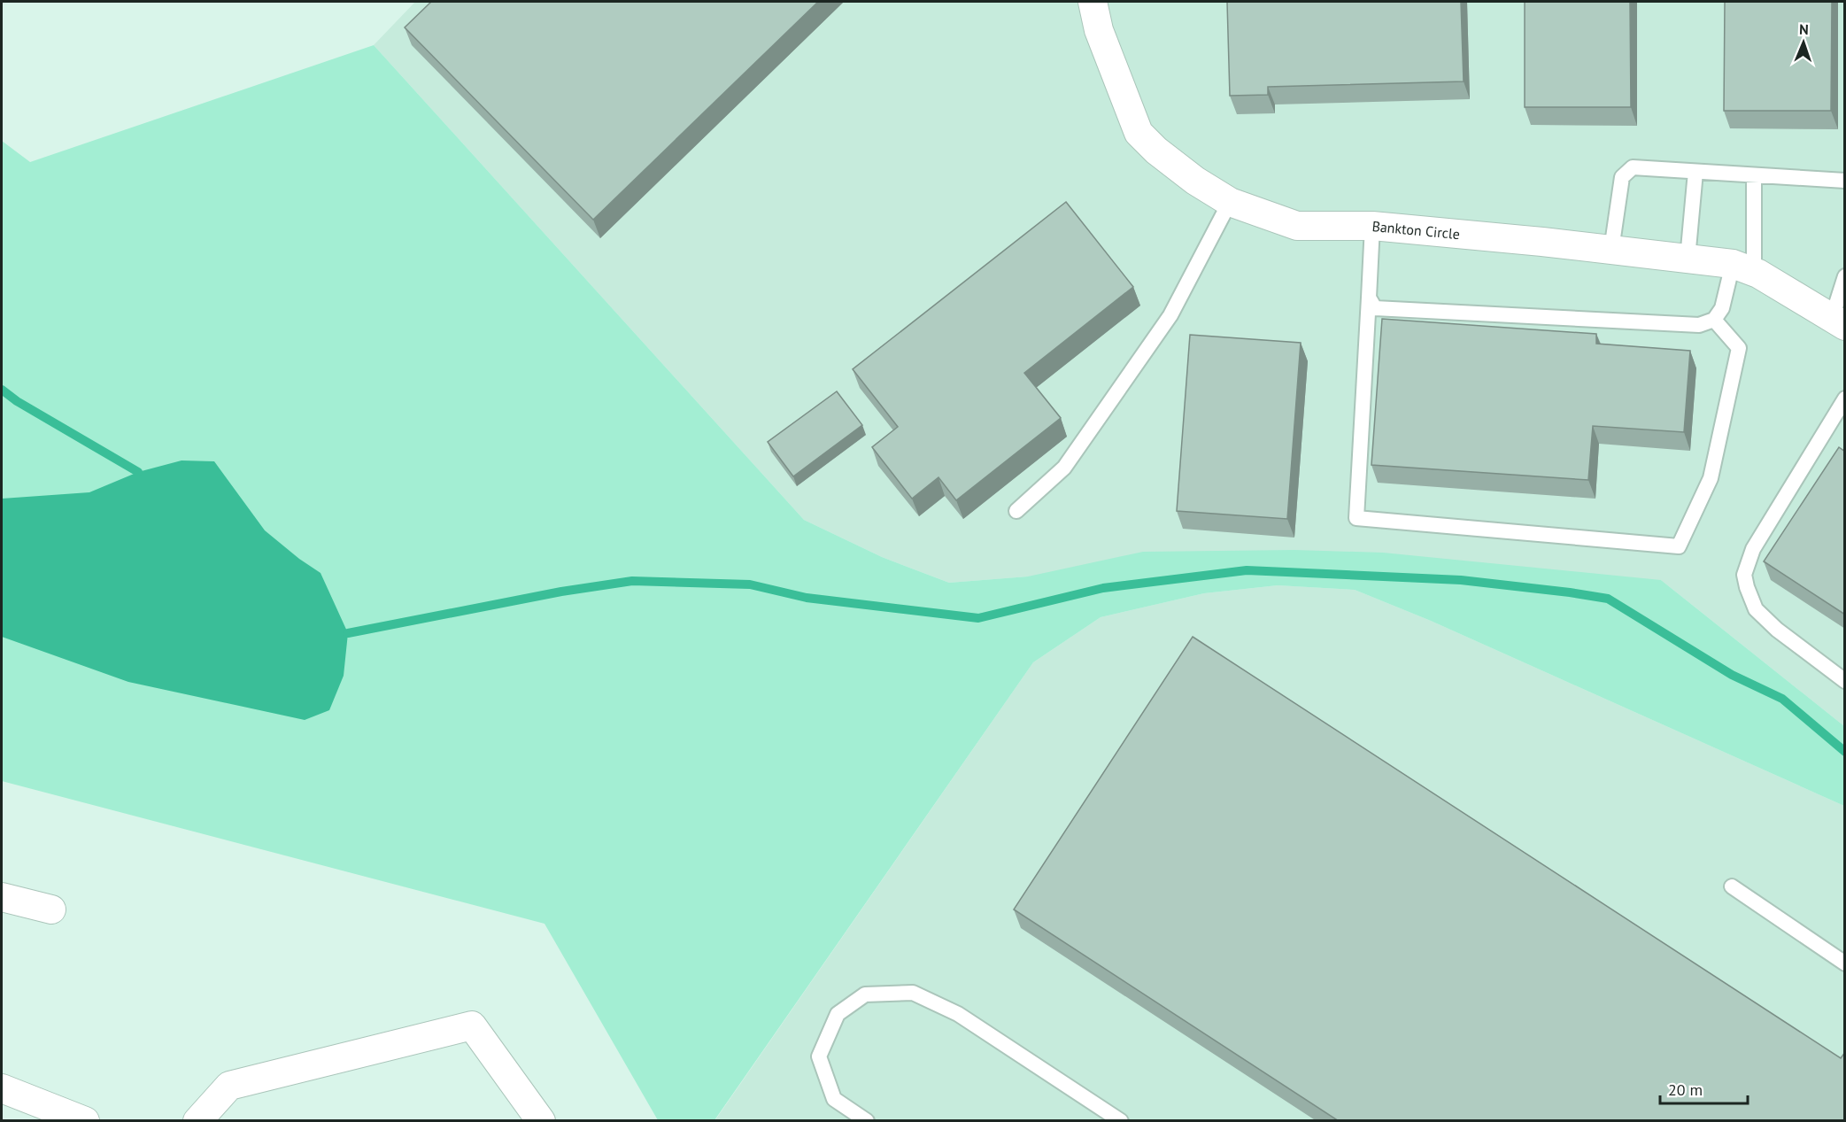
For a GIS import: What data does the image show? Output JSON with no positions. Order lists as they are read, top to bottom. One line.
{"streets":{"street":["Bankton Circle"]},"scale_bar":"20 m","north":"top"}
